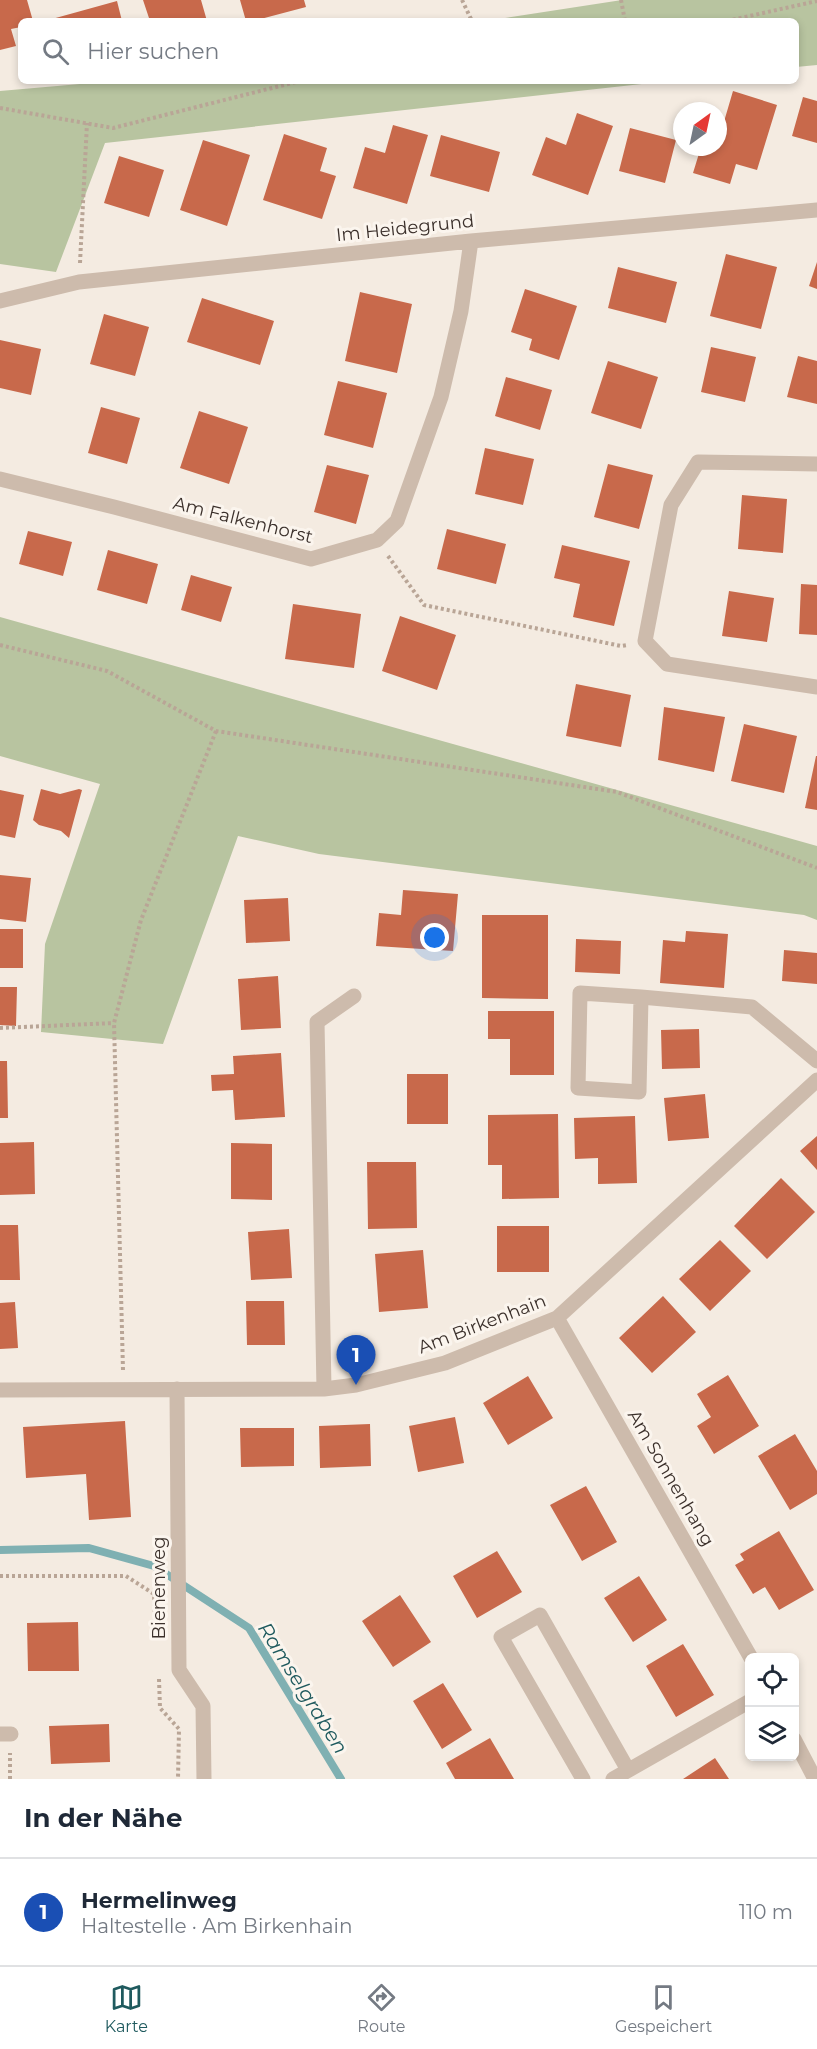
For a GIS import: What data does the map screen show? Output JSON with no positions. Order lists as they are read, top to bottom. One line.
{"streets":{"street":["Im Heidegrund","Am Falkenhorst","Am Birkenhain","Am Sonnenhang","Bienenweg"]},"crossings":[["Im Heidegrund","Am Falkenhorst"],["Am Birkenhain","Am Sonnenhang"],["Am Birkenhain","Bienenweg"]],"water":["Ramselgraben"],"north":"top right","page":{"search":"Hier suchen","pins":"1","heading":"In der Nähe","list":[{"mark":"1","name":"Hermelinweg","note":"Haltestelle · Am Birkenhain","value":"110 m"}],"nav":["Karte","Route","Gespeichert"]}}
